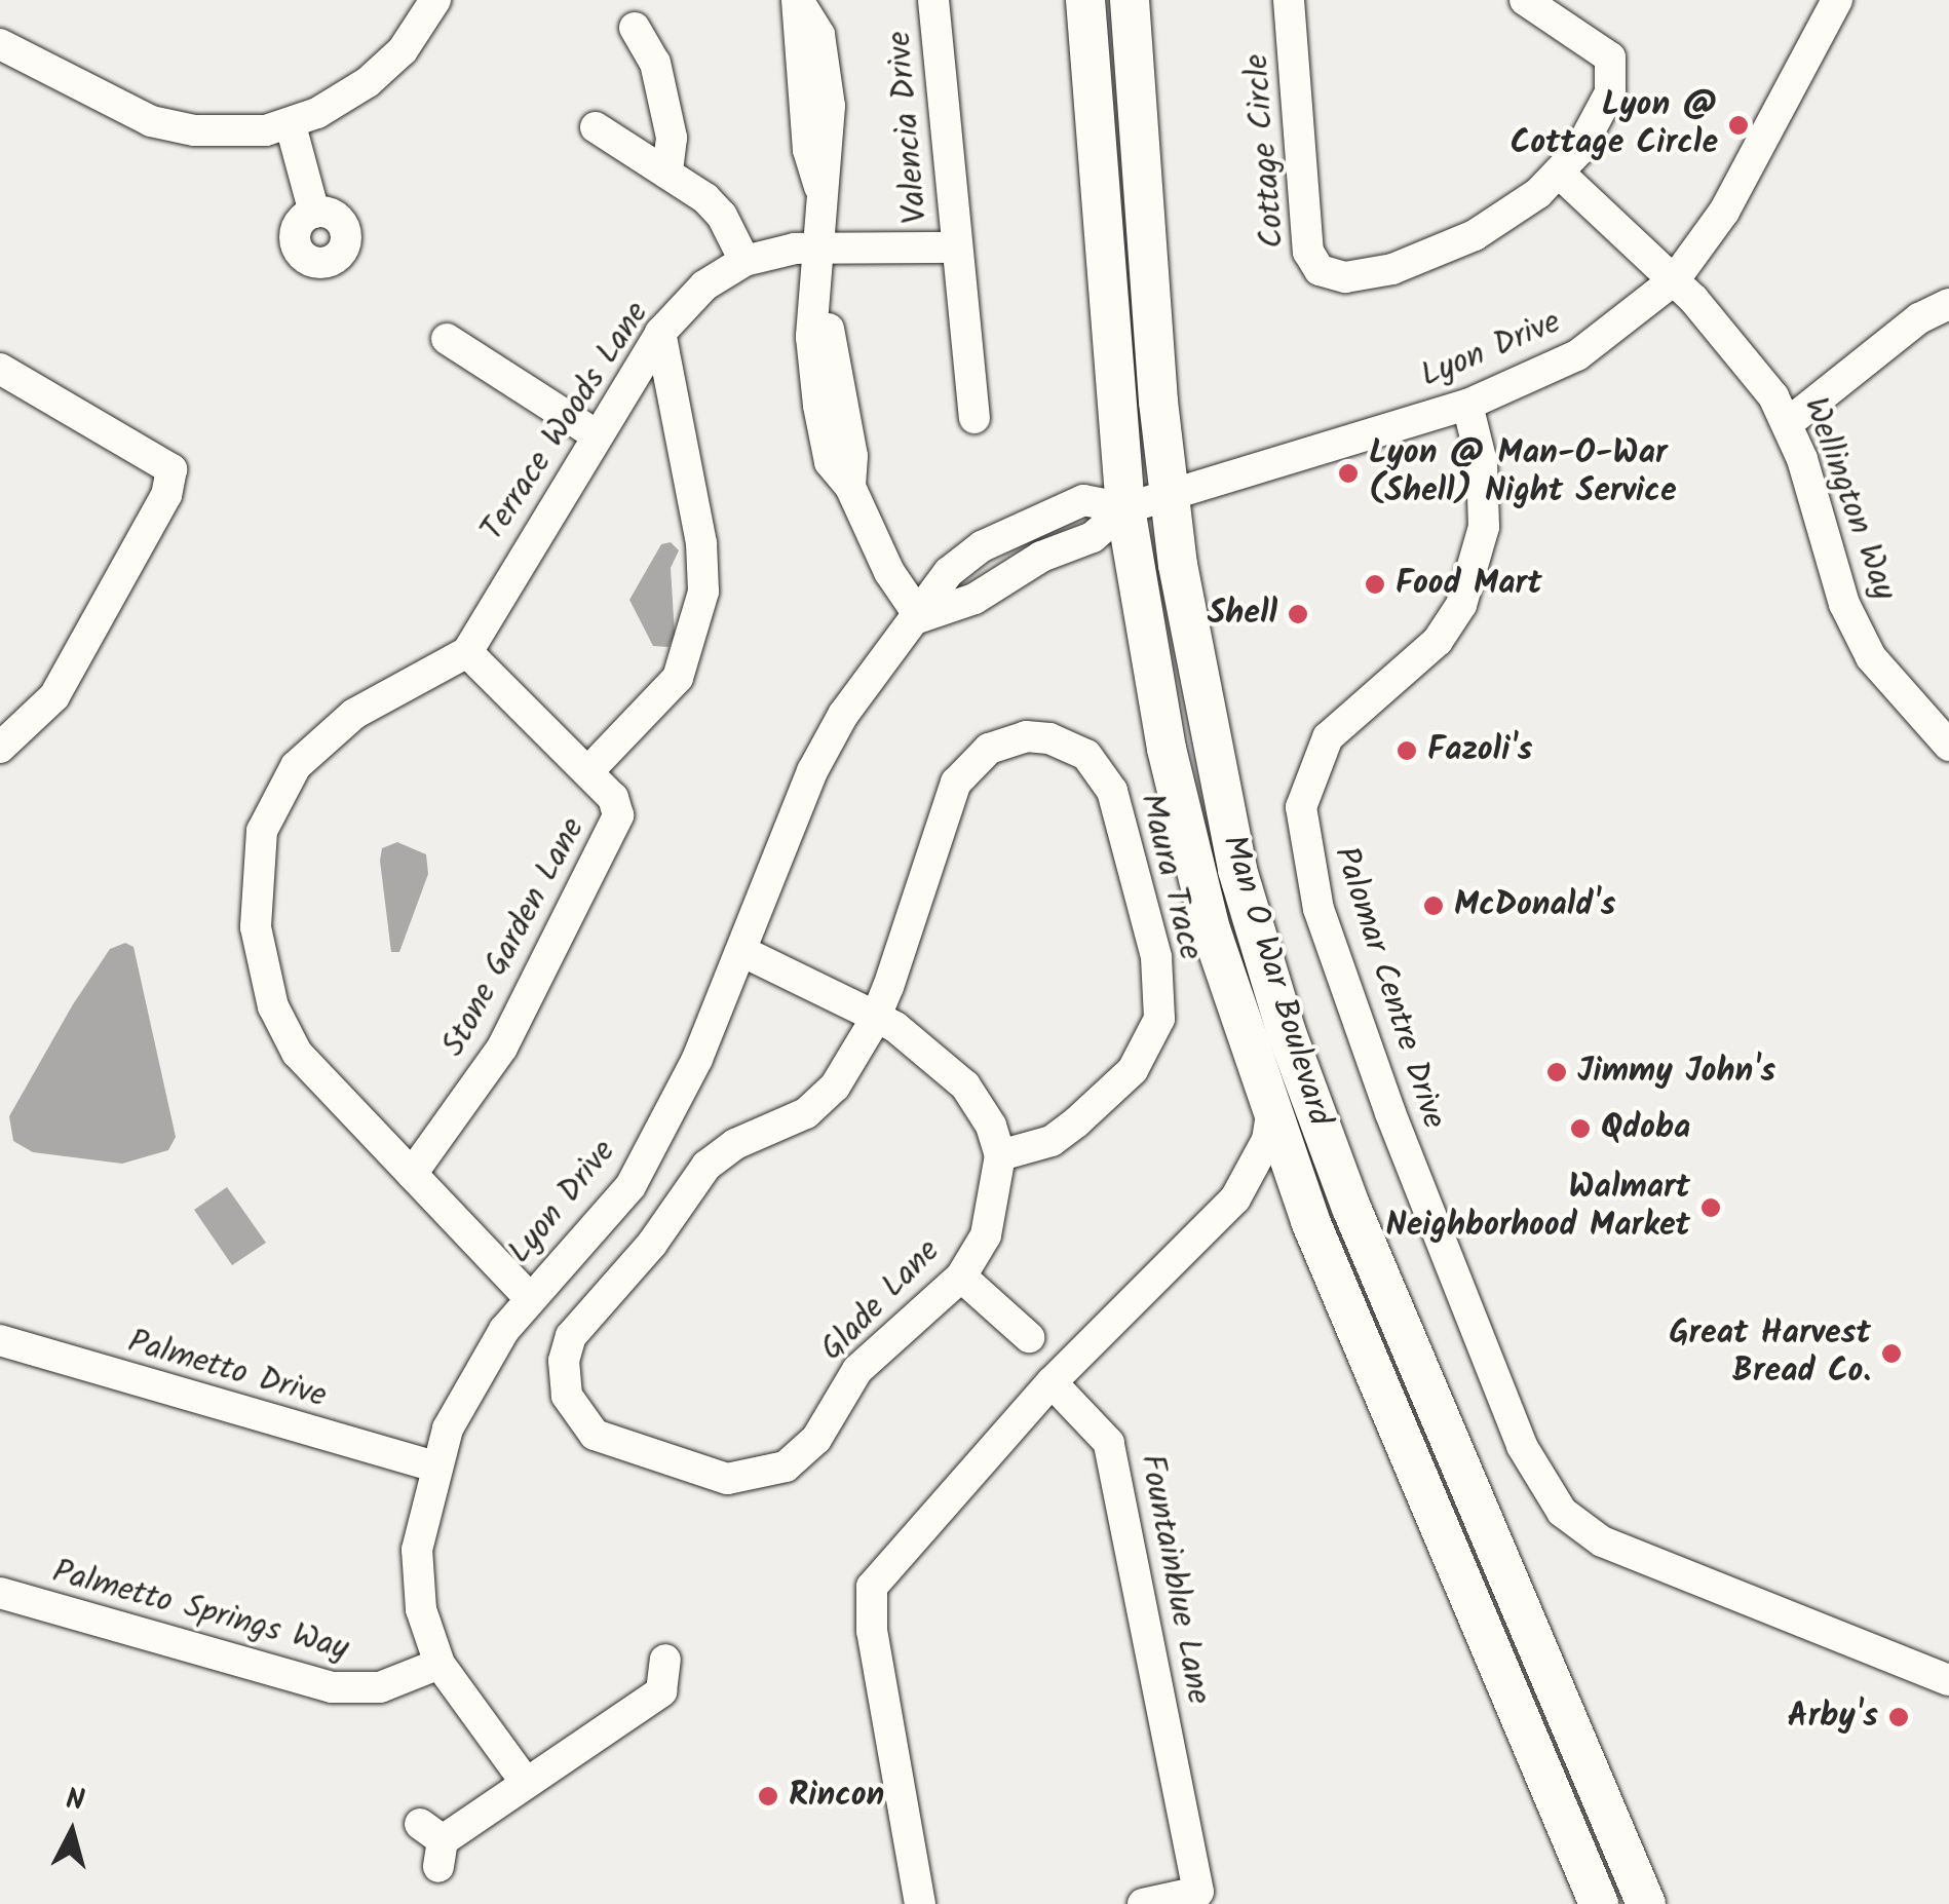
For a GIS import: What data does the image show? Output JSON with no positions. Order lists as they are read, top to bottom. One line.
{"streets":{"main road":["Man O War Boulevard"],"street":["Valencia Drive","Cottage Circle","Lyon Drive","Terrace Woods Lane","Wellington Way","Maura Trace","Stone Garden Lane","Palomar Centre Drive","Glade Lane","Palmetto Drive","Fountainblue Lane","Palmetto Springs Way"]},"crossings":[["Valencia Drive","Terrace Woods Lane"],["Lyon Drive","Wellington Way"],["Lyon Drive","Man O War Boulevard"],["Lyon Drive","Palomar Centre Drive"],["Lyon Drive","Palmetto Drive"],["Lyon Drive","Palmetto Springs Way"],["Terrace Woods Lane","Stone Garden Lane"],["Maura Trace","Glade Lane"]],"places":["Lyon @ Cottage Circle","Lyon @ Man-O-War (Shell) Night Service","Food Mart","Shell","Fazoli's","McDonald's","Jimmy John's","Qdoba","Walmart Neighborhood Market","Great Harvest Bread Co.","Arby's","Rincon"],"north":"top"}
